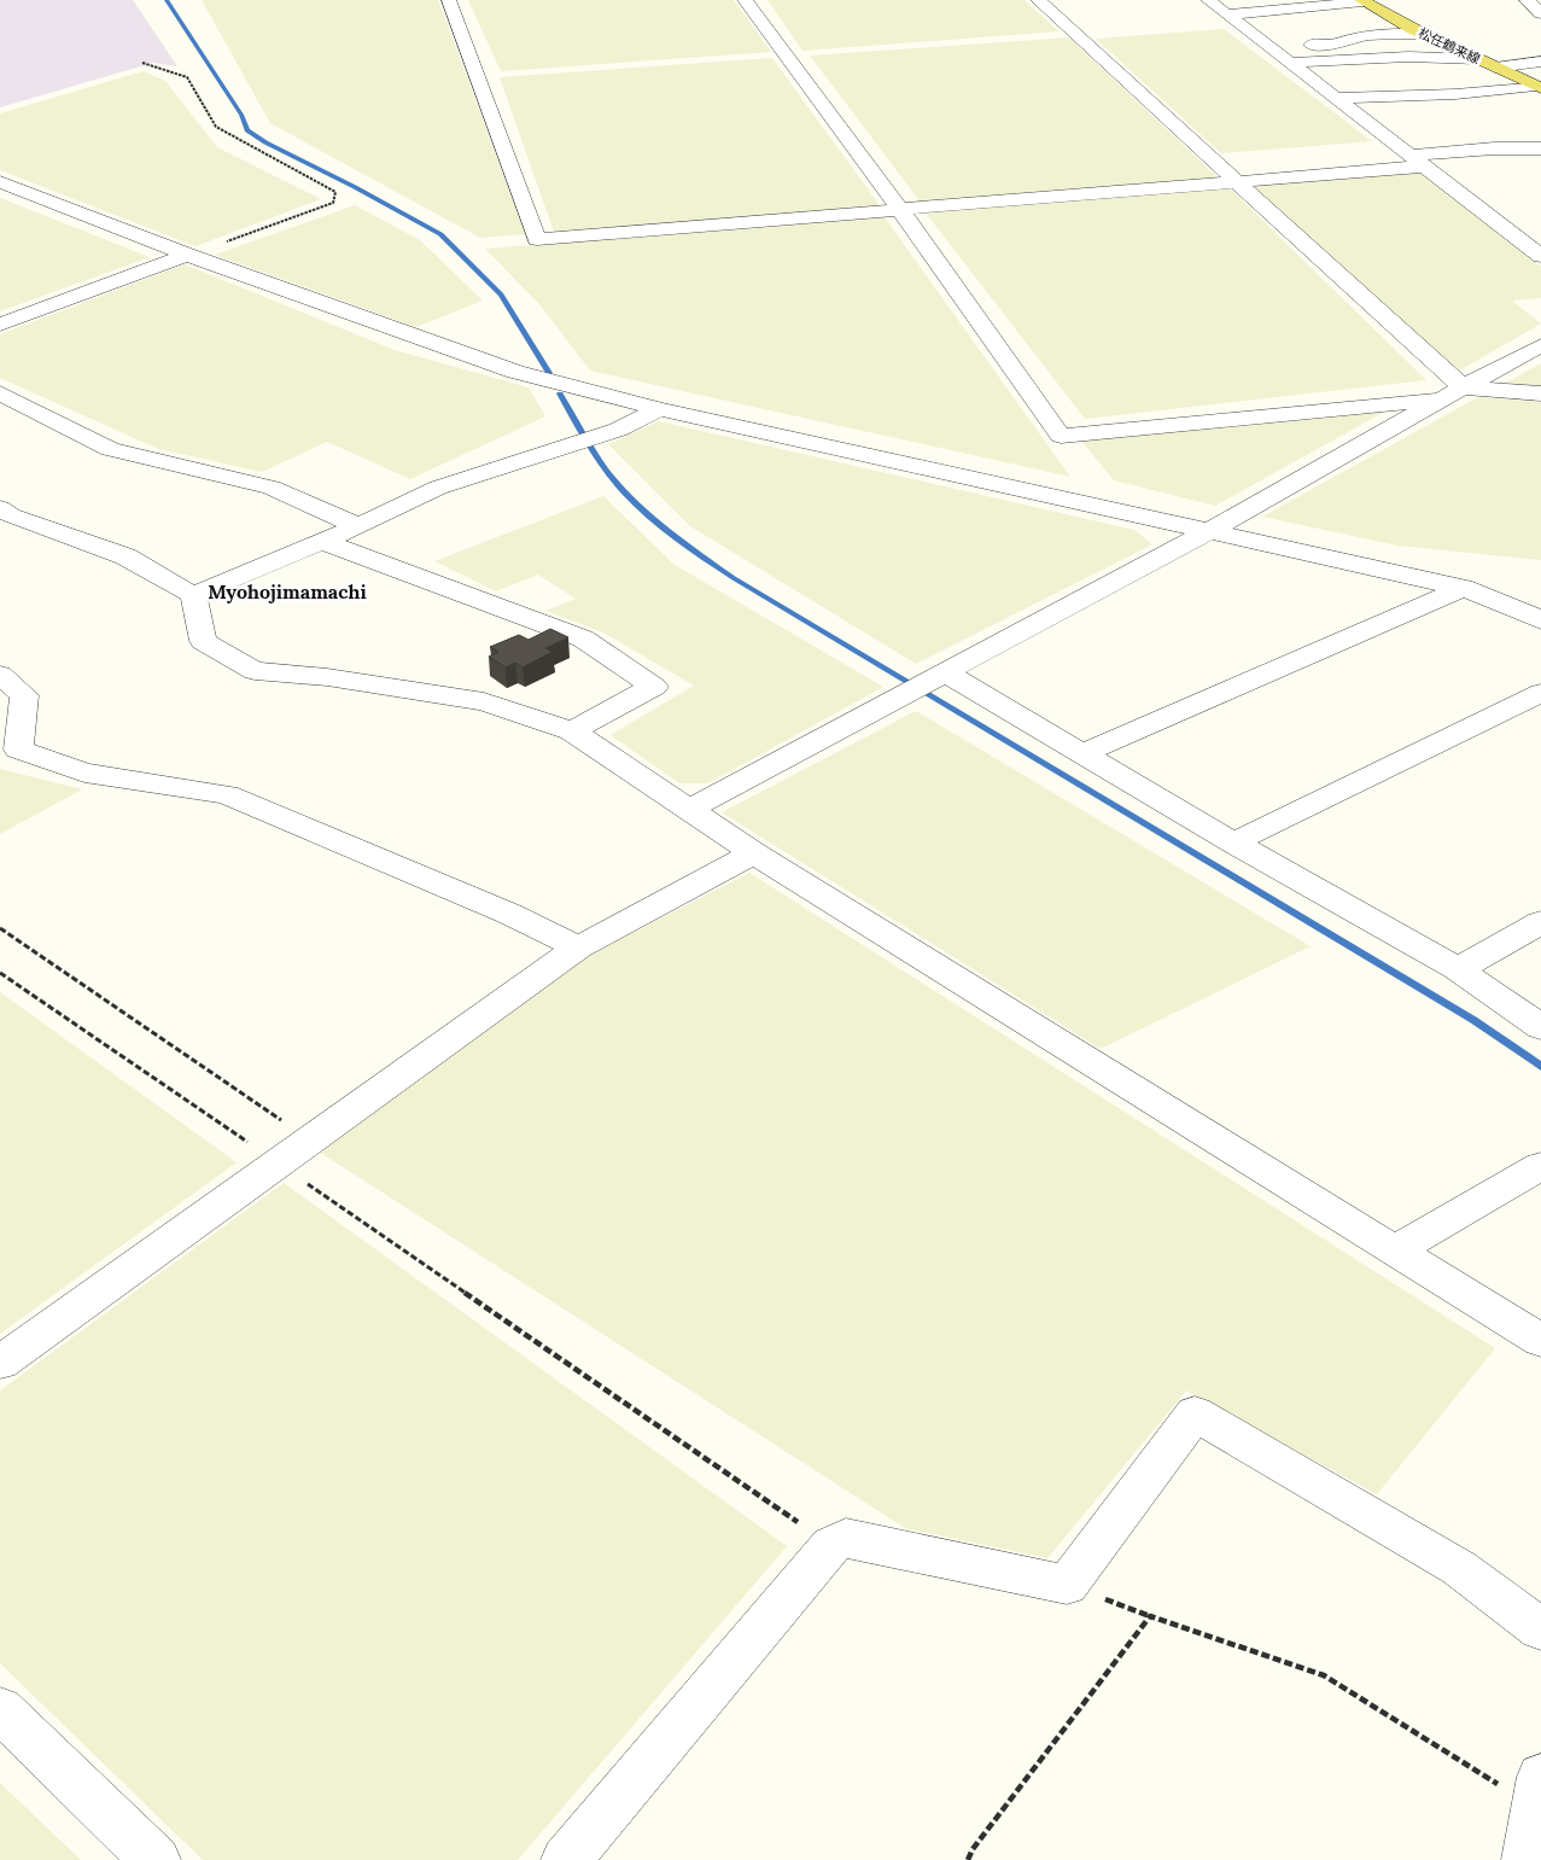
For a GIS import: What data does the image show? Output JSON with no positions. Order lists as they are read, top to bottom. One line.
{"streets":{"main road":["松任鶴来線"]},"districts":["Myohojimamachi"]}
